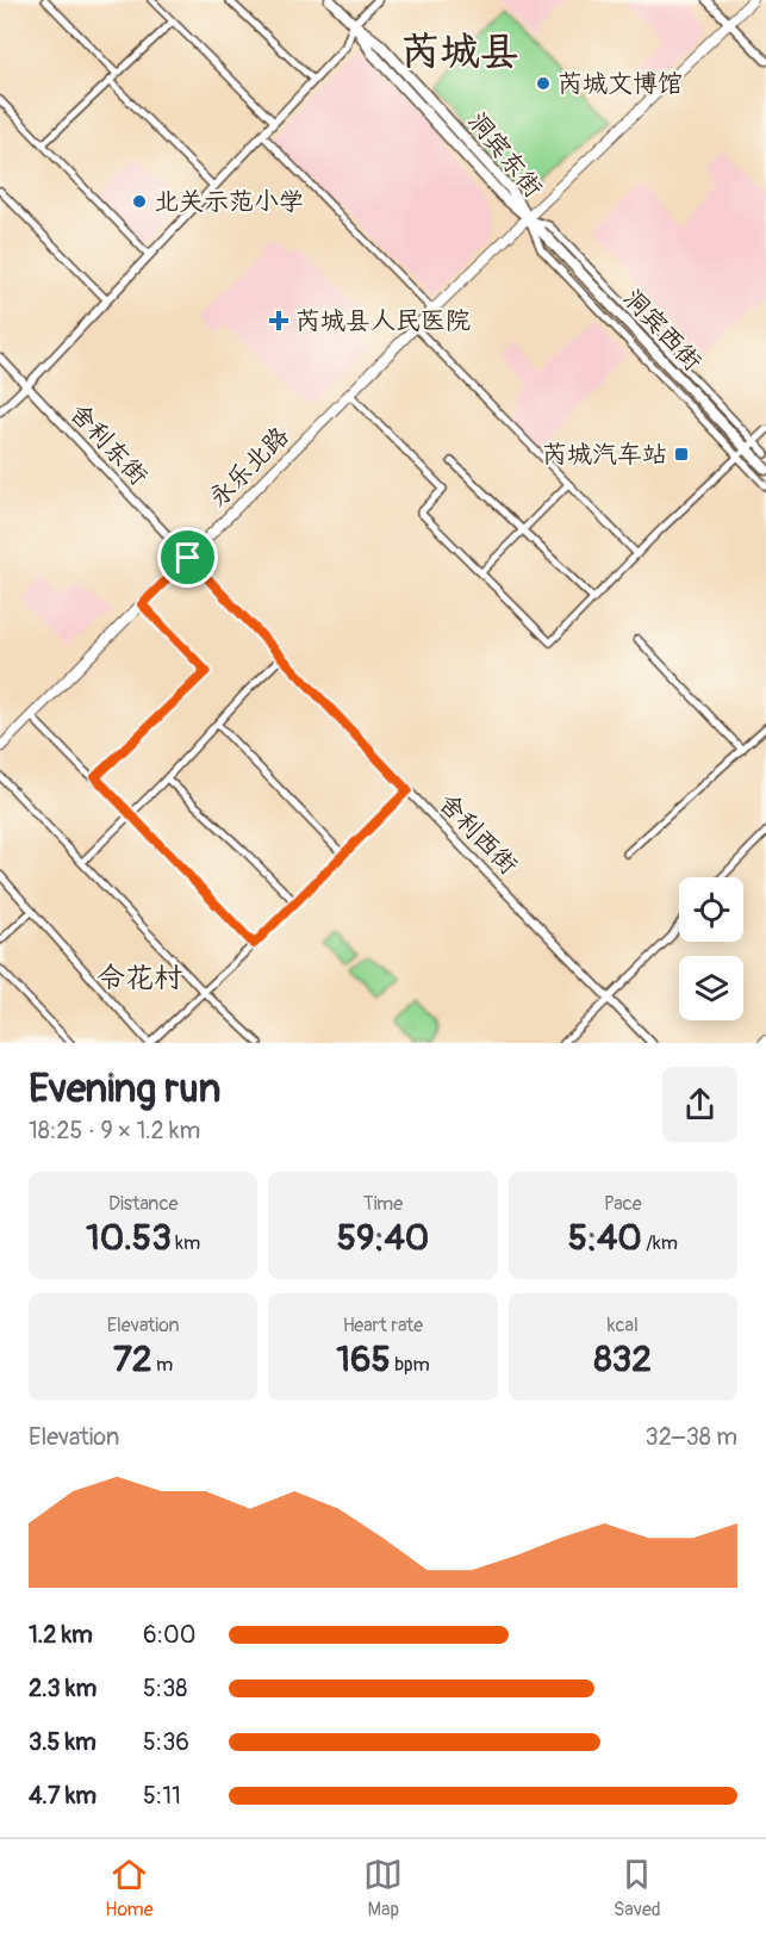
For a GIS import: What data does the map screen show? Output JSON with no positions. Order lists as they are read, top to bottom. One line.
{"streets":{"main road":["洞宾东街","洞宾西街","永乐北路"],"street":["舍利东街","舍利西街"]},"crossings":[["洞宾东街","洞宾西街"],["洞宾东街","永乐北路"],["洞宾西街","永乐北路"],["舍利东街","永乐北路"],["舍利东街","舍利西街"],["永乐北路","舍利西街"]],"districts":["芮城县","令花村"],"places":{"other":["芮城文博馆","北关示范小学"],"health":["芮城县人民医院"],"transit":["芮城汽车站"]},"page":{"heading":["Evening run","18:25 · 9 × 1.2 km"],"stats":[["Distance","10.53 km"],["Time","59:40"],["Pace","5:40 /km"],["Elevation","72 m"],["Heart rate","165 bpm"],["kcal","832"]],"chart":["Elevation","32–38 m"],"list":[{"name":"1.2 km","note":"6:00"},{"name":"2.3 km","note":"5:38"},{"name":"3.5 km","note":"5:36"},{"name":"4.7 km","note":"5:11"}],"tabs":["Home","Map","Saved"]}}
